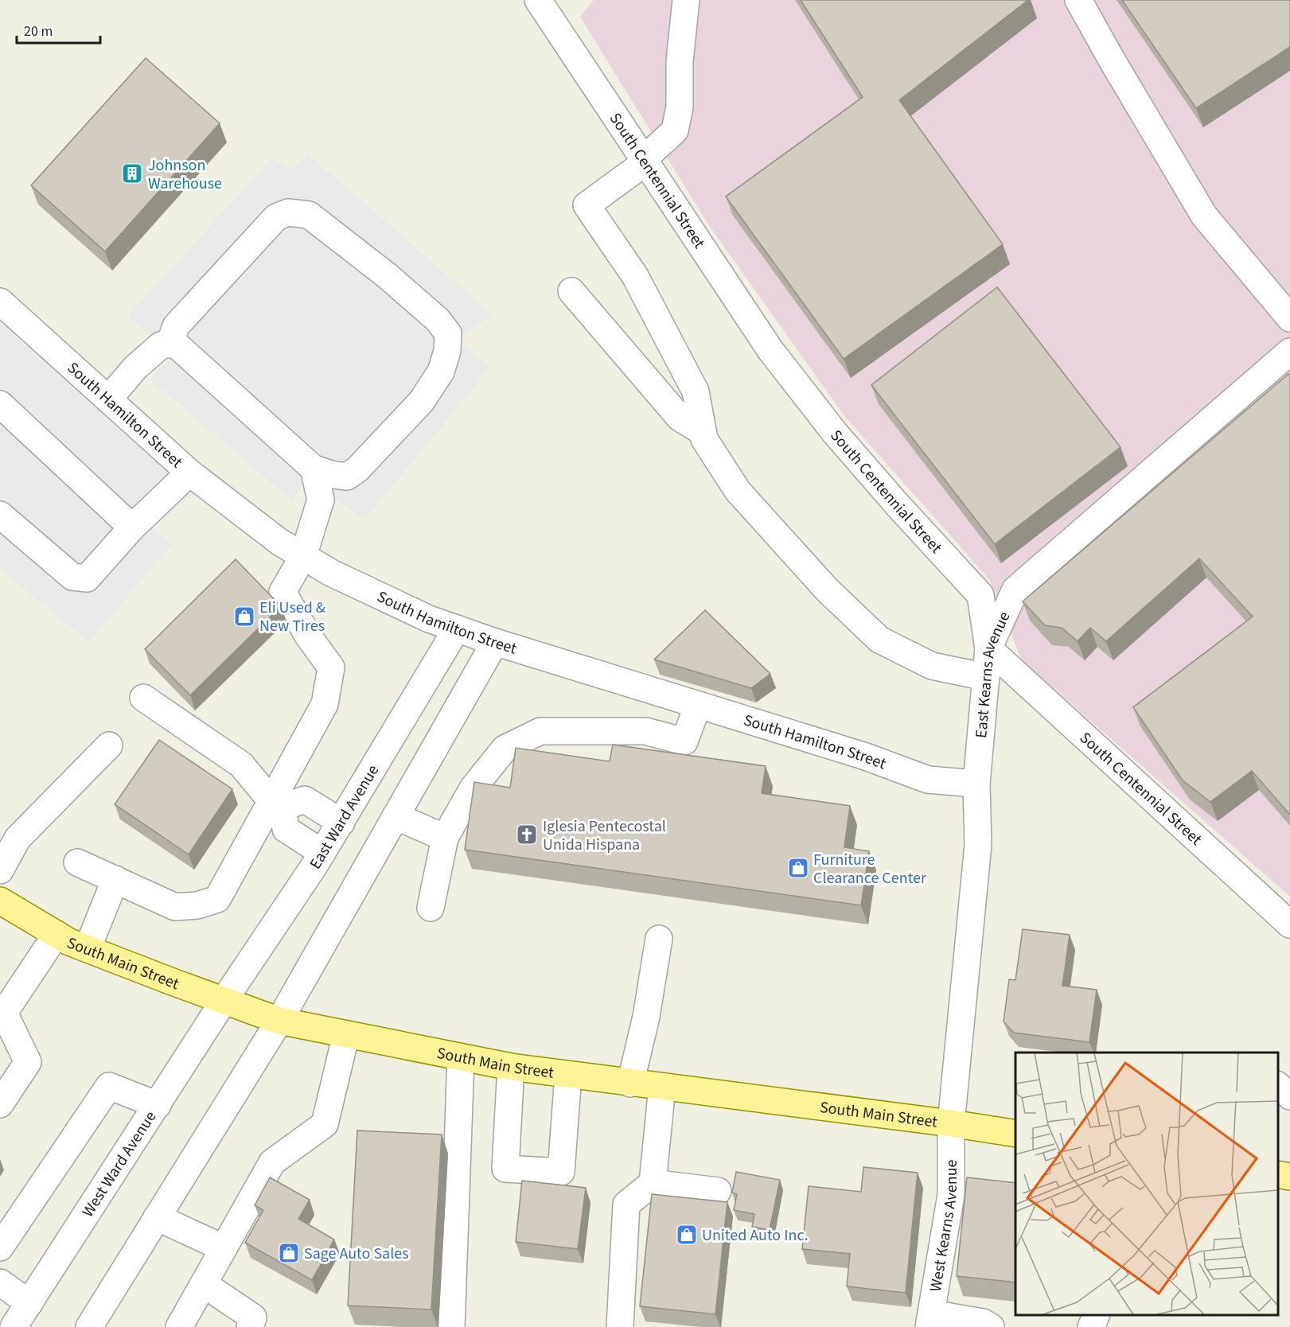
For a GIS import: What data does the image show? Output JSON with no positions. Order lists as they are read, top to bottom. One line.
{"streets":{"main road":["South Main Street"],"street":["South Centennial Street","South Hamilton Street","East Kearns Avenue","East Ward Avenue","West Ward Avenue","West Kearns Avenue"]},"crossings":[["South Centennial Street","East Kearns Avenue"],["South Hamilton Street","East Kearns Avenue"],["South Hamilton Street","East Ward Avenue"],["East Kearns Avenue","South Main Street"],["East Kearns Avenue","West Kearns Avenue"],["East Ward Avenue","South Main Street"],["East Ward Avenue","West Ward Avenue"],["South Main Street","West Ward Avenue"],["South Main Street","West Kearns Avenue"]],"places":{"building":["Johnson Warehouse"],"shop":["Eli Used & New Tires","Furniture Clearance Center","United Auto Inc.","Sage Auto Sales"],"church":["Iglesia Pentecostal Unida Hispana"]},"scale_bar":"20 m"}
